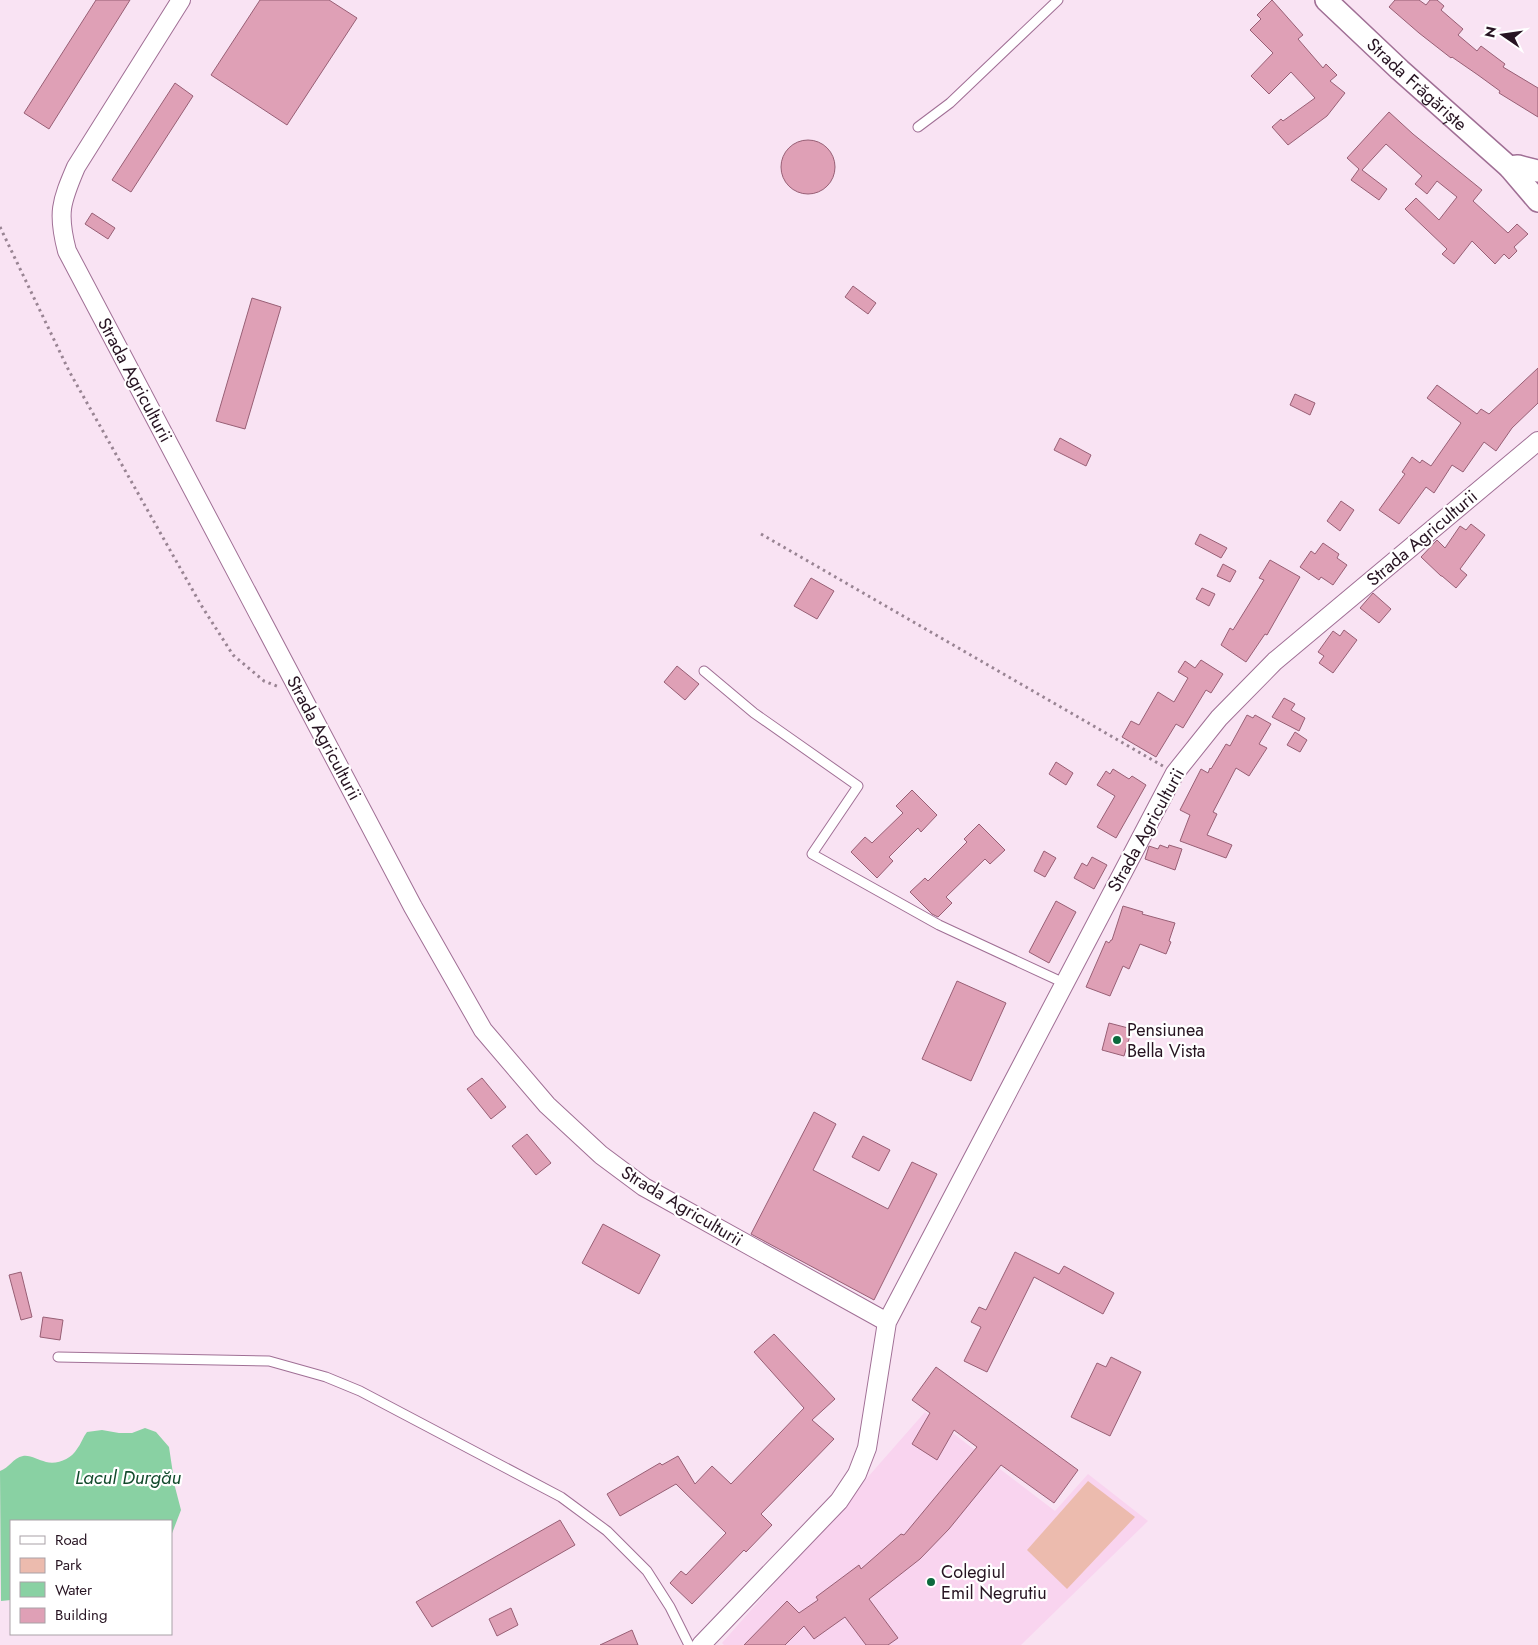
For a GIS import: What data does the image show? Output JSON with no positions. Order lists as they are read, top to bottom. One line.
{"streets":{"street":["Strada Frăgăriște","Strada Agriculturii"]},"water":["Lacul Durgău"],"places":["Pensiunea Bella Vista","Colegiul Emil Negrutiu"],"legend":["Road","Park","Water","Building"],"north":"left"}
